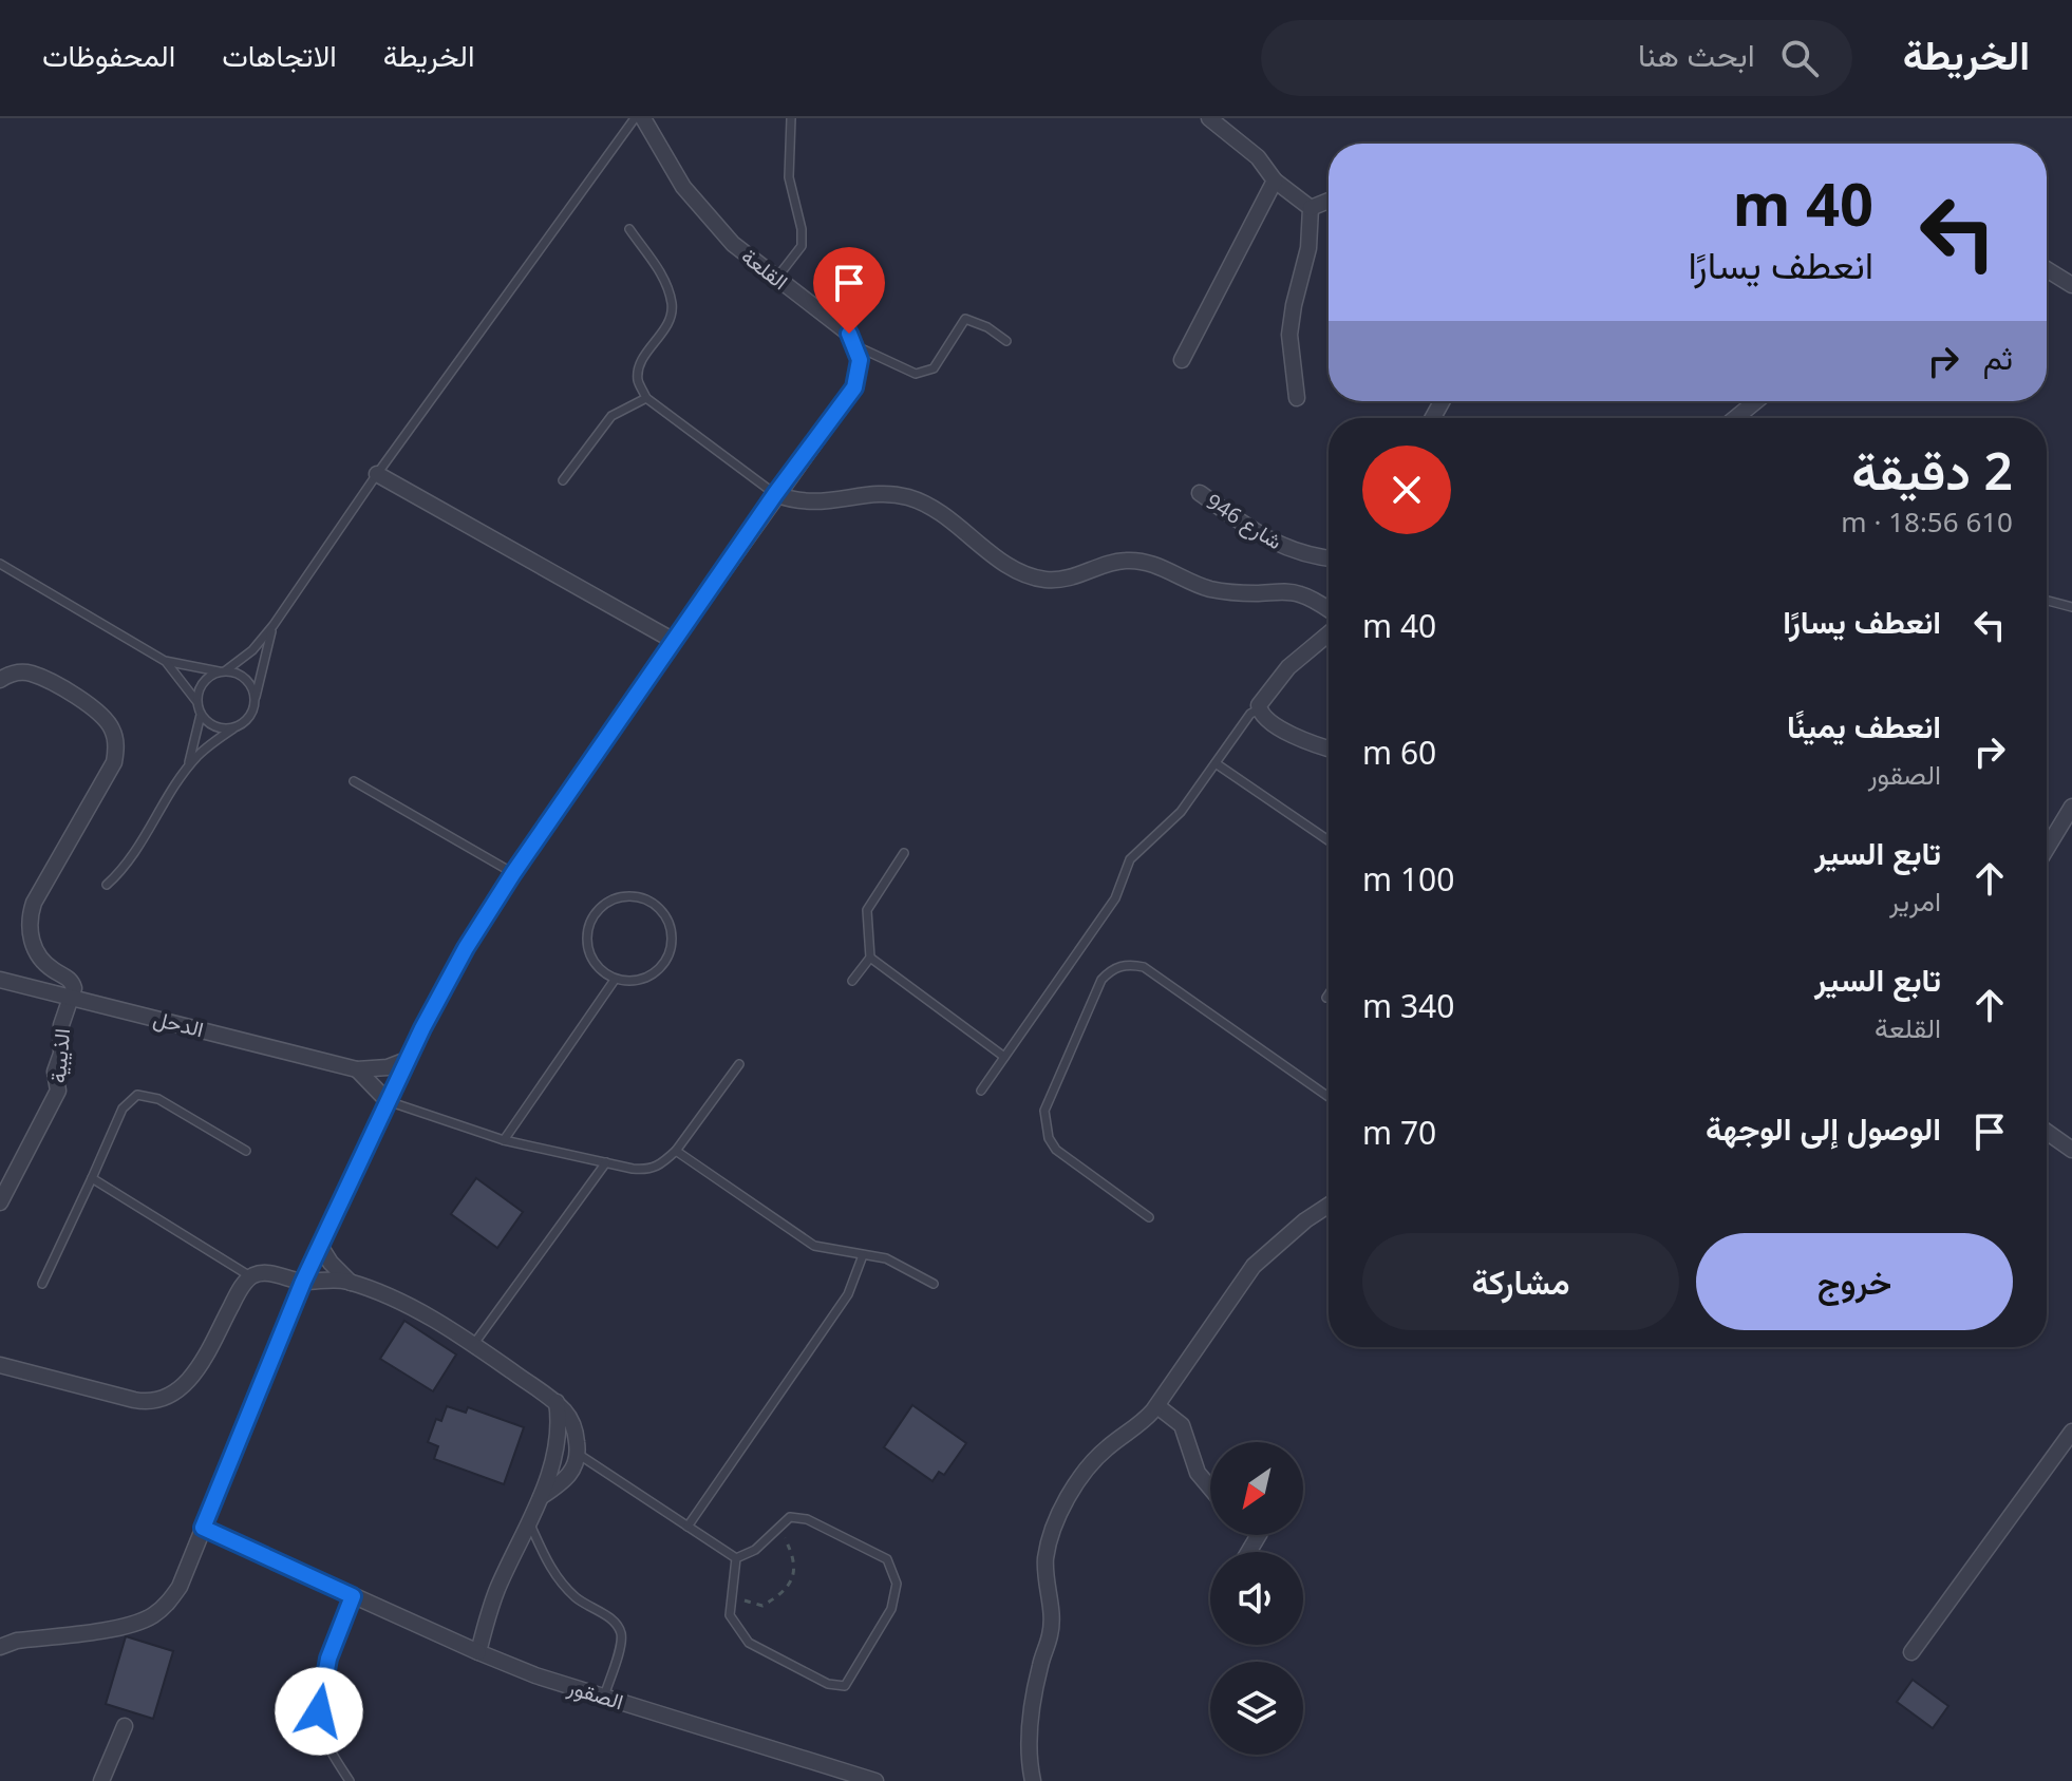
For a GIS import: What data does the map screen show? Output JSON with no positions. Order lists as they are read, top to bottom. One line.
{"streets":{"street":["القلعة","شارع 946","الدحل","الذيبية","الصقور"]},"crossings":[["الدحل","الذيبية"]],"north":"bottom left","page":{"header":"الخريطة","search":"ابحث هنا","nav":["الخريطة","الاتجاهات","المحفوظات"],"turn":["40 m","انعطف يسارًا"],"then":"ثم","heading":["2 دقيقة","610 m · 18:56"],"list":[{"name":"انعطف يسارًا","value":"40 m"},{"name":"انعطف يمينًا","note":"الصقور","value":"60 m"},{"name":"تابع السير","note":"امرير","value":"100 m"},{"name":"تابع السير","note":"القلعة","value":"340 m"},{"name":"الوصول إلى الوجهة","value":"70 m"}],"buttons":["خروج","مشاركة"]}}
